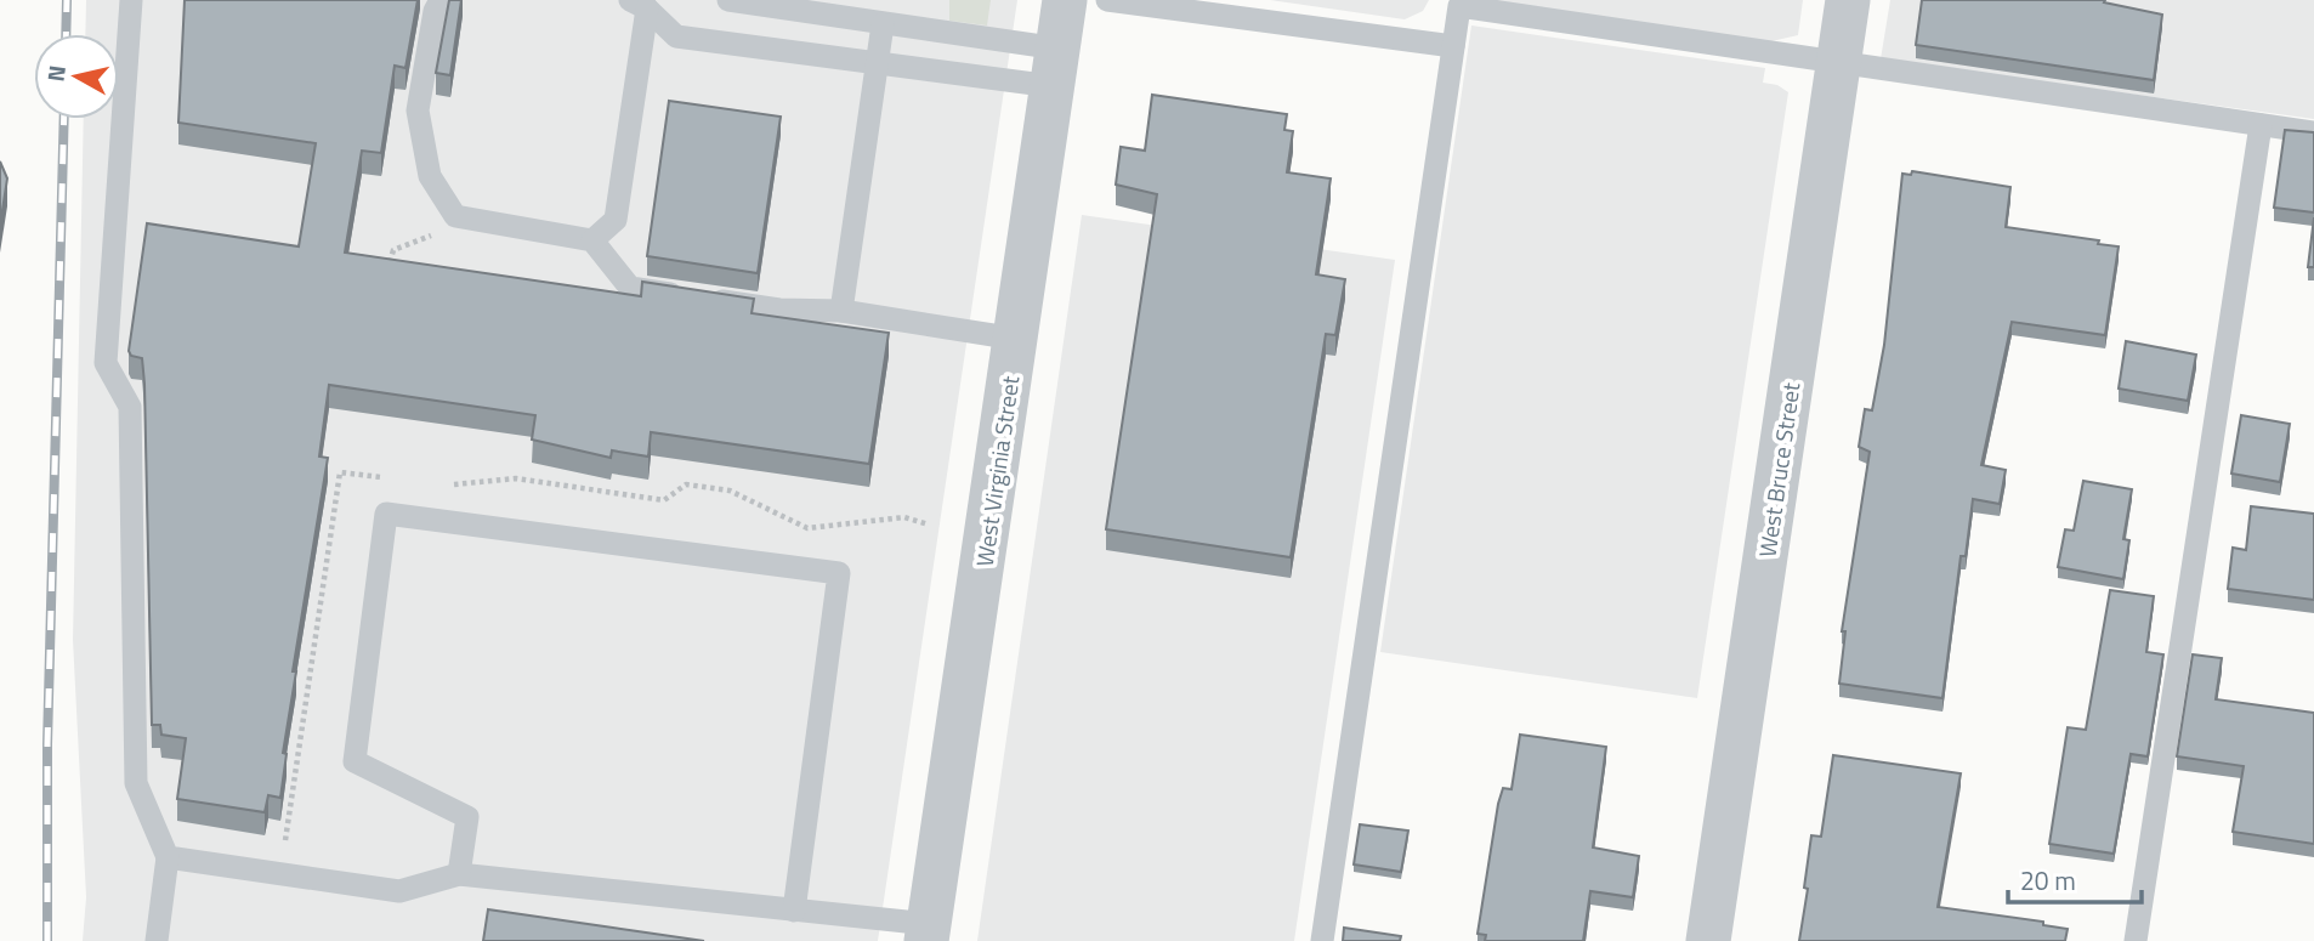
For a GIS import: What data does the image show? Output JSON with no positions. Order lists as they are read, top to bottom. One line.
{"streets":{"street":["West Bruce Street","West Virginia Street"]},"scale_bar":"20 m","north":"left"}
